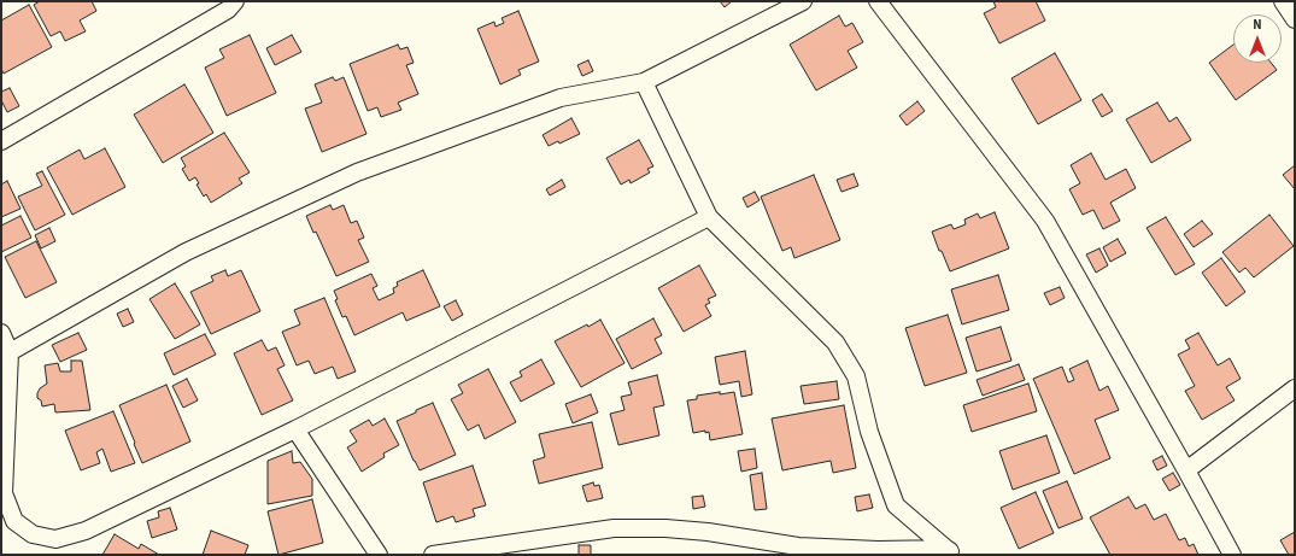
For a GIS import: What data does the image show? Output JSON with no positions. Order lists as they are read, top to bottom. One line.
{"north":"top"}
